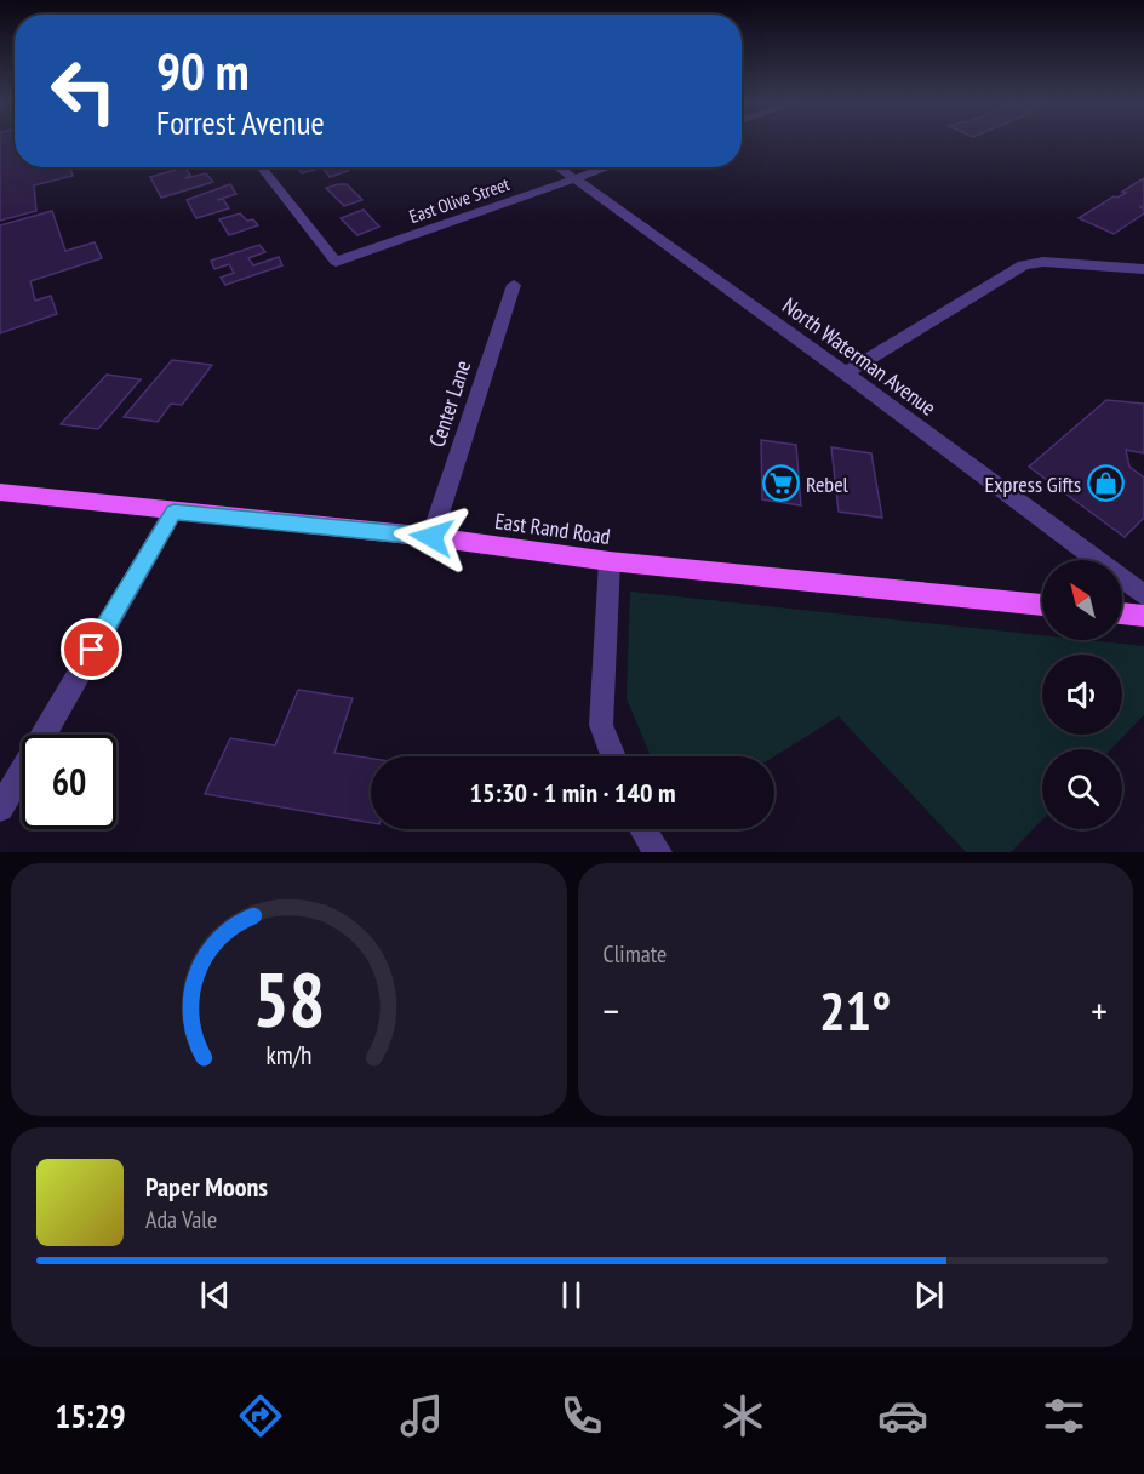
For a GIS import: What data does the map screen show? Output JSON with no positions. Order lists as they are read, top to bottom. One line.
{"streets":{"main road":["East Rand Road"],"street":["East Olive Street","North Waterman Avenue","Center Lane"]},"crossings":[["East Olive Street","North Waterman Avenue"],["Center Lane","East Rand Road"]],"places":{"supermarket":["Rebel"],"shop":["Express Gifts"]},"north":"top left","page":{"turn":["90 m","Forrest Avenue"],"limit":"60","trip":"15:30 · 1 min · 140 m","tile":"Climate","heat":["−","21°","+"],"song":["Paper Moons","Ada Vale"],"tabs":"15:29","gauge":["58","km/h"]}}
